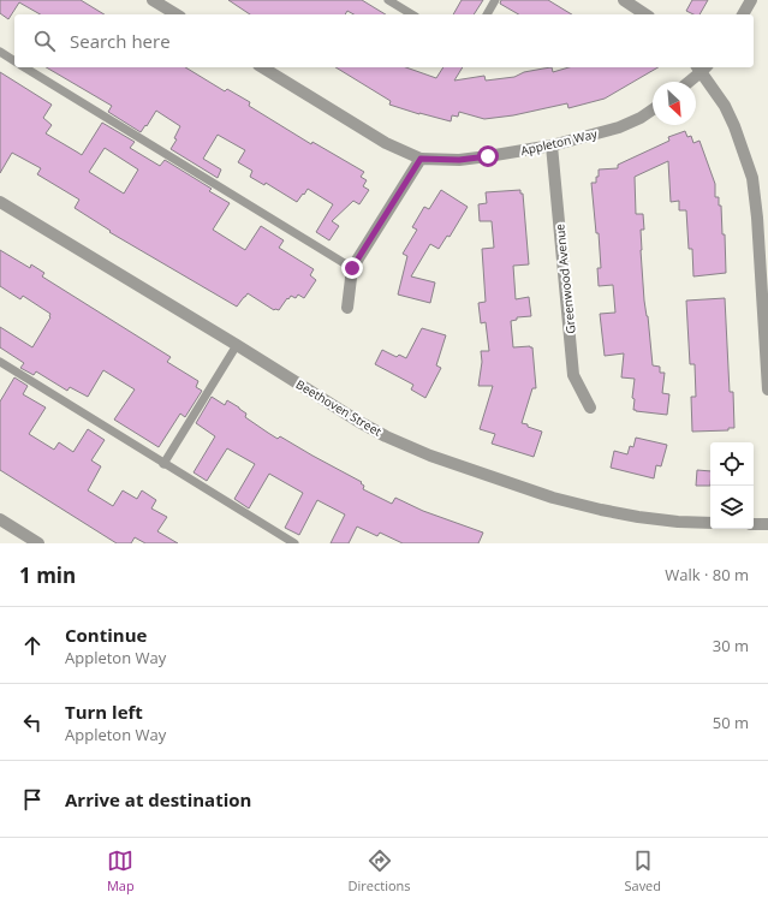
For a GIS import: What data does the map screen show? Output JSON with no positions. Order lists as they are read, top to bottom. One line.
{"streets":{"street":["Appleton Way","Greenwood Avenue","Beethoven Street"]},"crossings":[["Appleton Way","Greenwood Avenue"]],"north":"bottom right","page":{"search":"Search here","heading":["1 min","Walk · 80 m"],"list":[["Continue","Appleton Way","30 m"],["Turn left","Appleton Way","50 m"],"Arrive at destination"],"nav":["Map","Directions","Saved"]}}
